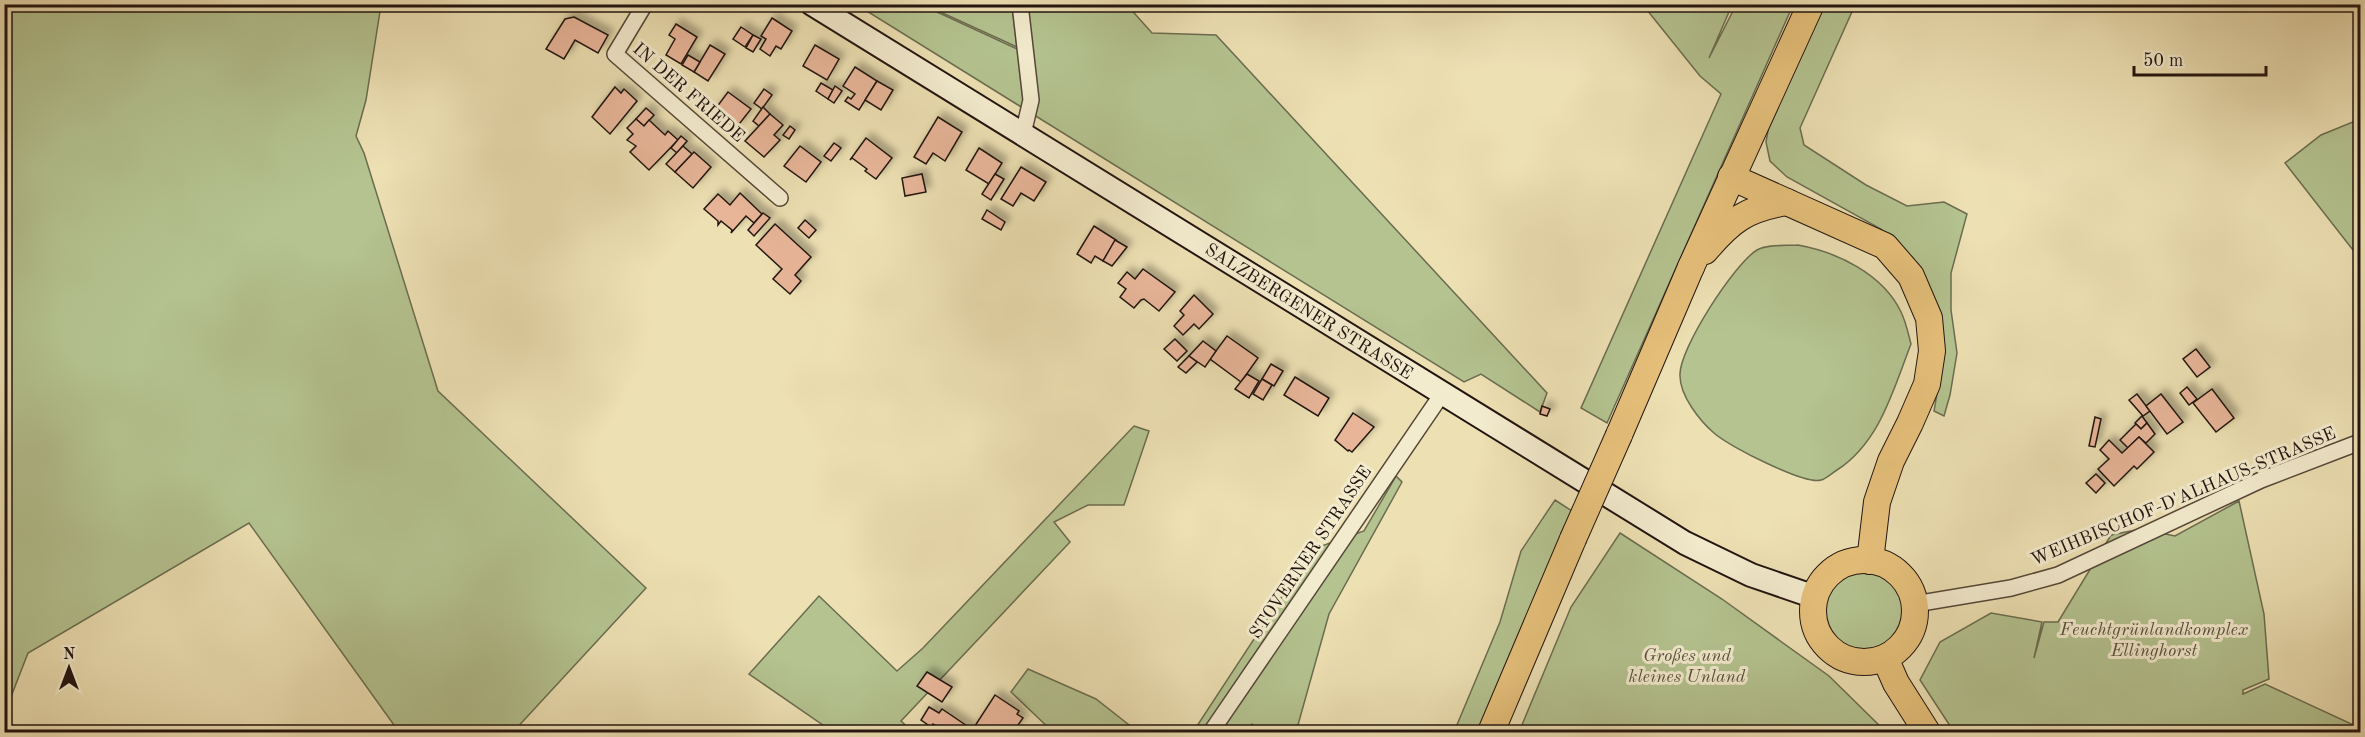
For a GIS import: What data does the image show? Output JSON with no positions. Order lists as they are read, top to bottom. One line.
{"streets":{"main road":["SALZBERGENER STRASSE"],"street":["IN DER FRIEDE","WEIHBISCHOF-D'ALHAUS-STRASSE","STOVERNER STRASSE"]},"crossings":[["SALZBERGENER STRASSE","WEIHBISCHOF-D'ALHAUS-STRASSE"],["SALZBERGENER STRASSE","STOVERNER STRASSE"]],"parks":["Feuchtgrünlandkomplex Ellinghorst","Großes und kleines Unland"],"scale_bar":"50 m","north":"top"}
